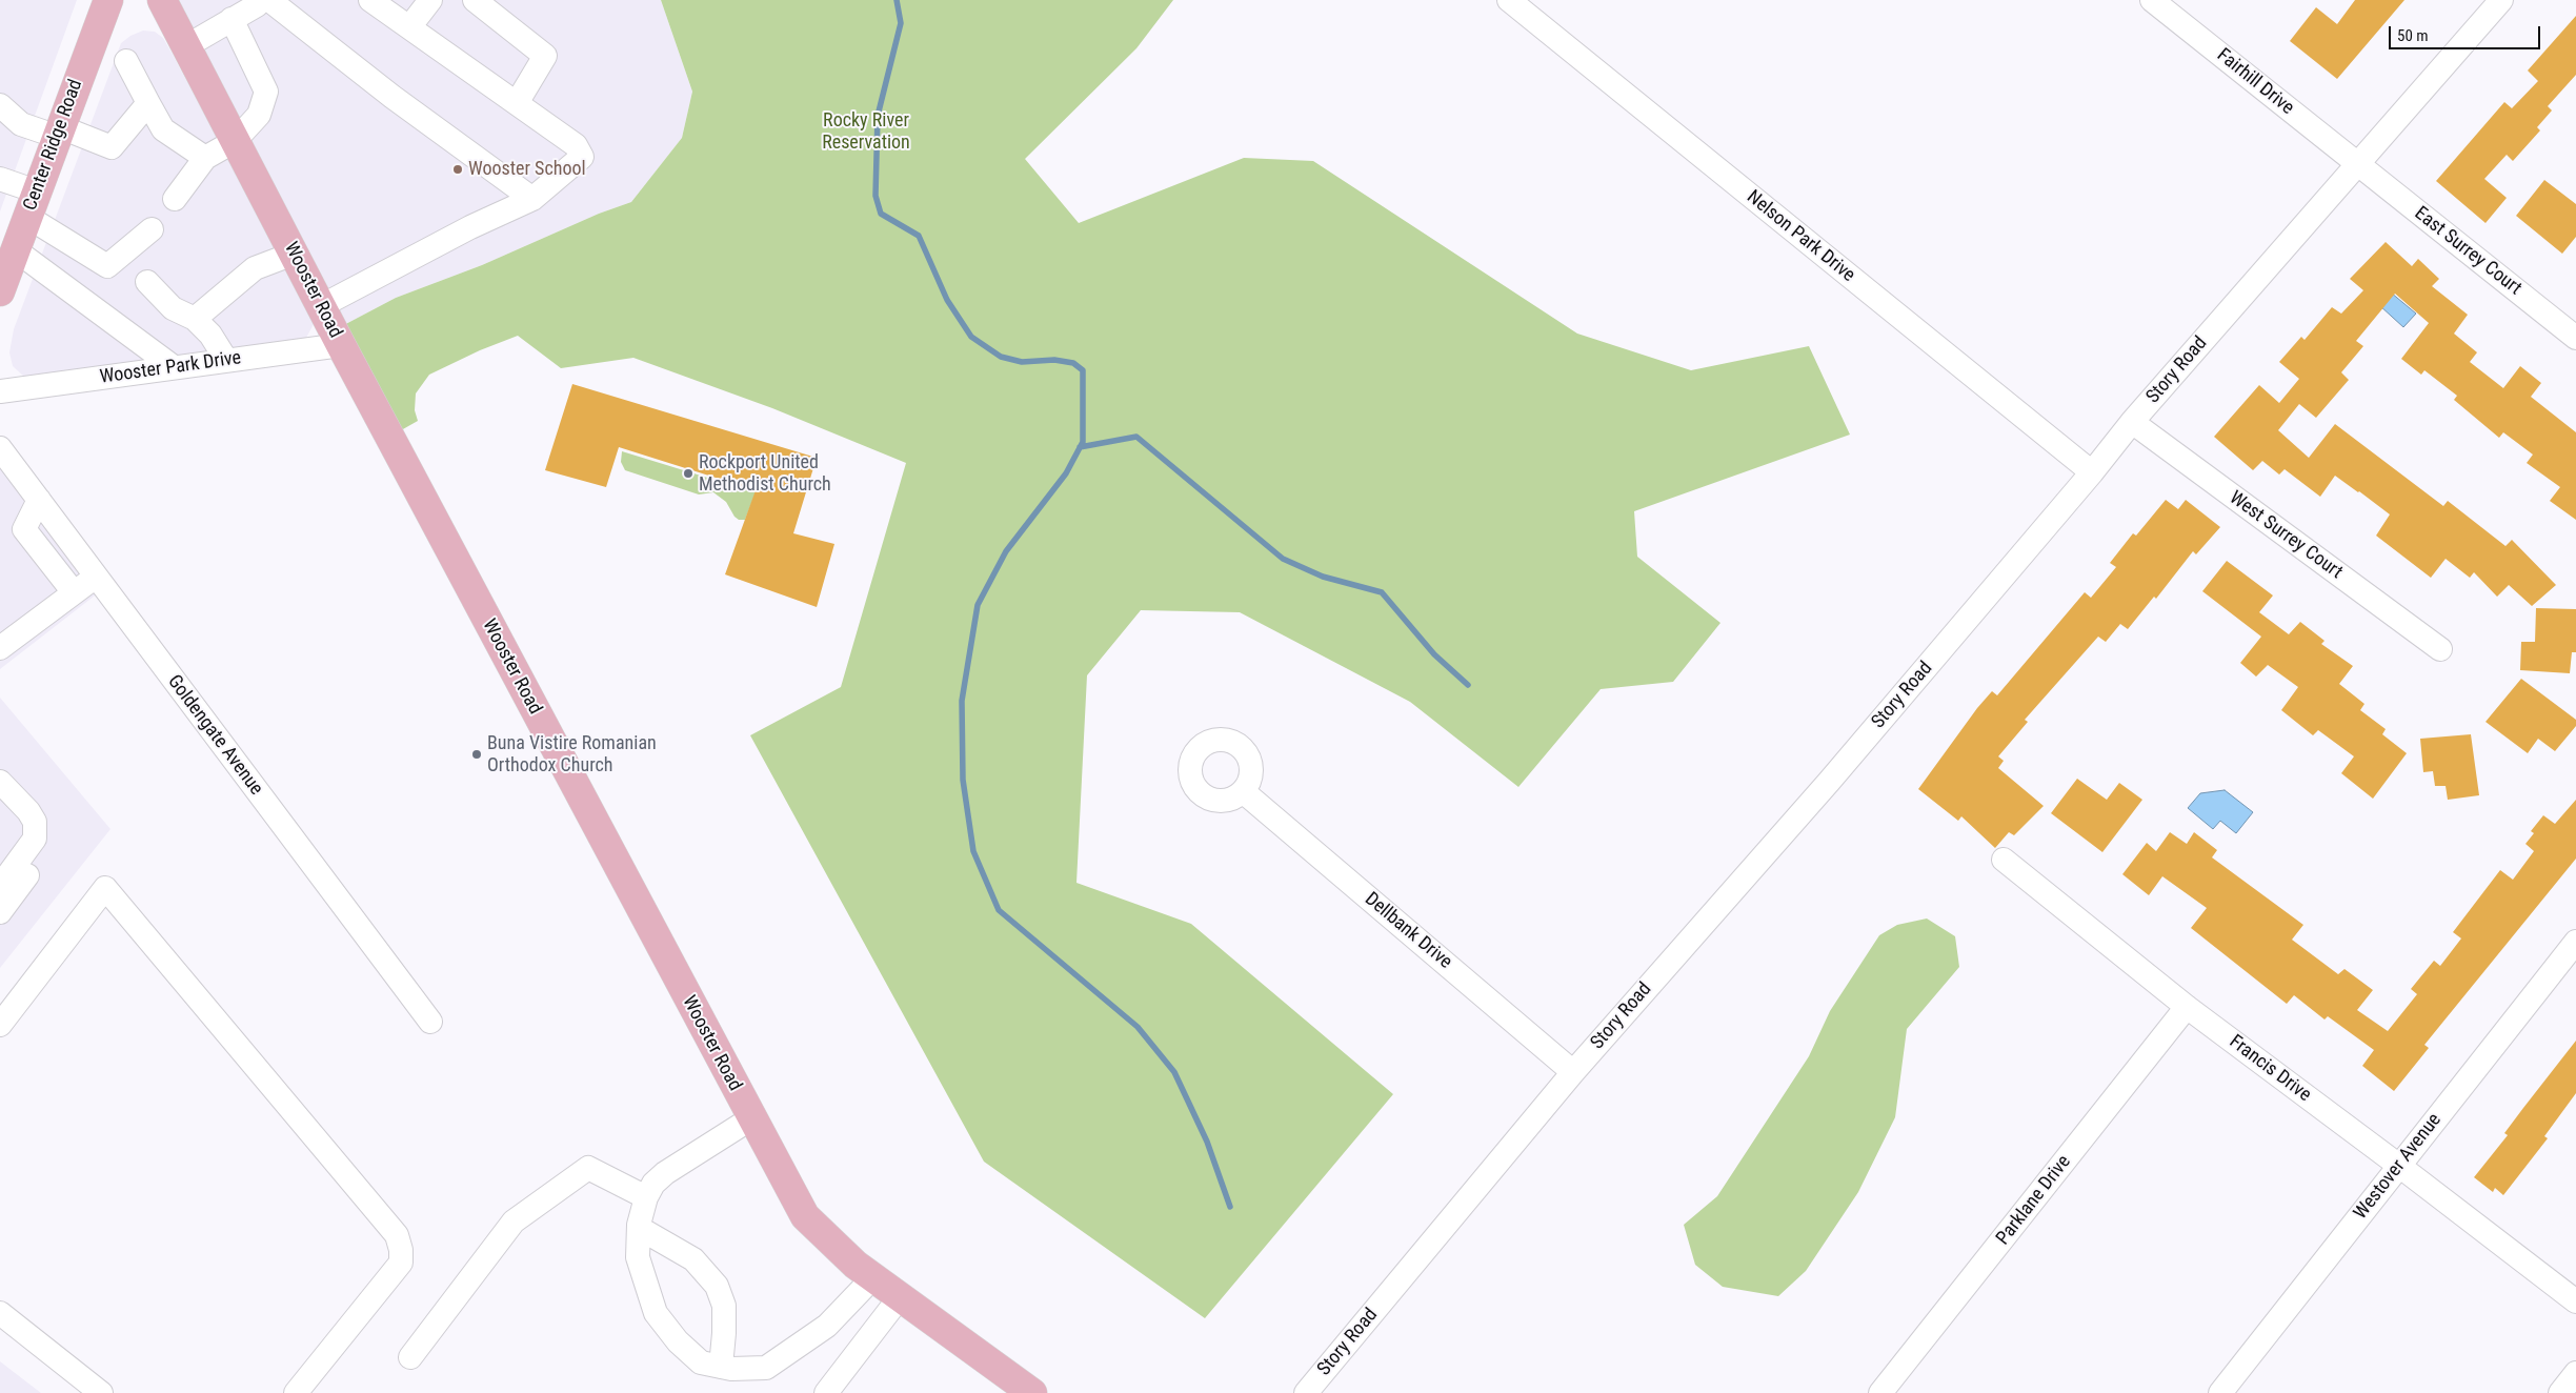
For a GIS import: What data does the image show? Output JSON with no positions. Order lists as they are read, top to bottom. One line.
{"streets":{"main road":["Center Ridge Road","Wooster Road"],"street":["Fairhill Drive","Nelson Park Drive","East Surrey Court","Wooster Park Drive","Story Road","West Surrey Court","Goldengate Avenue","Dellbank Drive","Francis Drive","Westover Avenue","Parklane Drive"]},"crossings":[["Fairhill Drive","East Surrey Court"],["Fairhill Drive","Story Road"],["Nelson Park Drive","Story Road"],["East Surrey Court","Story Road"],["Wooster Road","Wooster Park Drive"],["Story Road","West Surrey Court"],["Story Road","Dellbank Drive"],["Francis Drive","Westover Avenue"],["Francis Drive","Parklane Drive"]],"parks":["Rocky River Reservation"],"places":["Wooster School","Rockport United Methodist Church","Buna Vistire Romanian Orthodox Church"],"scale_bar":"50 m"}
